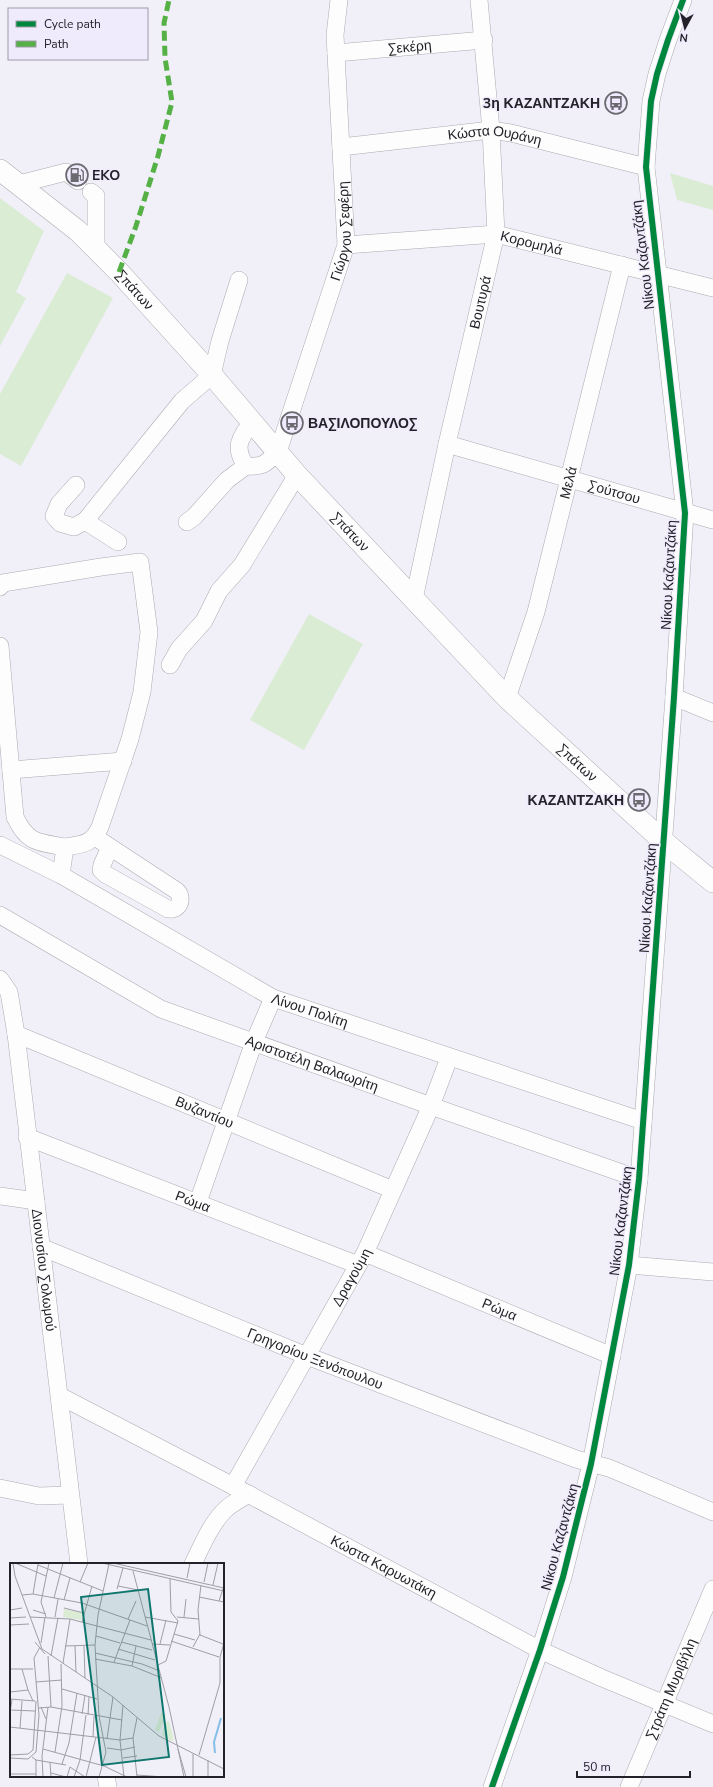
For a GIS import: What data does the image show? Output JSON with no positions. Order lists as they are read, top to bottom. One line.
{"streets":{"main road":["Σπάτων"],"street":["Σεκέρη","Κώστα Ουράνη","Γιώργου Σεφέρη","Κορομηλά","Νίκου Καζαντζάκη","Βουτυρά","Μελά","Σούτσου","Λίνου Πολίτη","Αριστοτέλη Βαλαωρίτη","Βυζαντίου","Ρώμα","Διονυσίου Σολωμού","Δραγούμη","Γρηγορίου Ξενόπουλου","Κώστα Καρυωτάκη","Στράτη Μυριβήλη"]},"crossings":[["Σεκέρη","Γιώργου Σεφέρη"],["Σεκέρη","Βουτυρά"],["Κώστα Ουράνη","Γιώργου Σεφέρη"],["Κώστα Ουράνη","Νίκου Καζαντζάκη"],["Κώστα Ουράνη","Βουτυρά"],["Γιώργου Σεφέρη","Κορομηλά"],["Γιώργου Σεφέρη","Σπάτων"],["Κορομηλά","Νίκου Καζαντζάκη"],["Κορομηλά","Βουτυρά"],["Κορομηλά","Μελά"],["Νίκου Καζαντζάκη","Σπάτων"],["Νίκου Καζαντζάκη","Σούτσου"],["Νίκου Καζαντζάκη","Λίνου Πολίτη"],["Νίκου Καζαντζάκη","Αριστοτέλη Βαλαωρίτη"],["Νίκου Καζαντζάκη","Ρώμα"],["Νίκου Καζαντζάκη","Γρηγορίου Ξενόπουλου"],["Νίκου Καζαντζάκη","Κώστα Καρυωτάκη"],["Σπάτων","Βουτυρά"],["Σπάτων","Μελά"],["Βουτυρά","Σούτσου"],["Μελά","Σούτσου"],["Λίνου Πολίτη","Δραγούμη"],["Αριστοτέλη Βαλαωρίτη","Δραγούμη"],["Βυζαντίου","Διονυσίου Σολωμού"],["Βυζαντίου","Δραγούμη"],["Ρώμα","Διονυσίου Σολωμού"],["Ρώμα","Δραγούμη"],["Διονυσίου Σολωμού","Γρηγορίου Ξενόπουλου"],["Διονυσίου Σολωμού","Κώστα Καρυωτάκη"],["Δραγούμη","Γρηγορίου Ξενόπουλου"],["Δραγούμη","Κώστα Καρυωτάκη"],["Κώστα Καρυωτάκη","Στράτη Μυριβήλη"]],"places":{"bus stop":["3η ΚΑΖΑΝΤΖΑΚΗ","ΒΑΣΙΛΟΠΟΥΛΟΣ","ΚΑΖΑΝΤΖΑΚΗ"],"fuel station":["EKO"]},"legend":["Cycle path","Path"],"scale_bar":"50 m","north":"bottom"}
